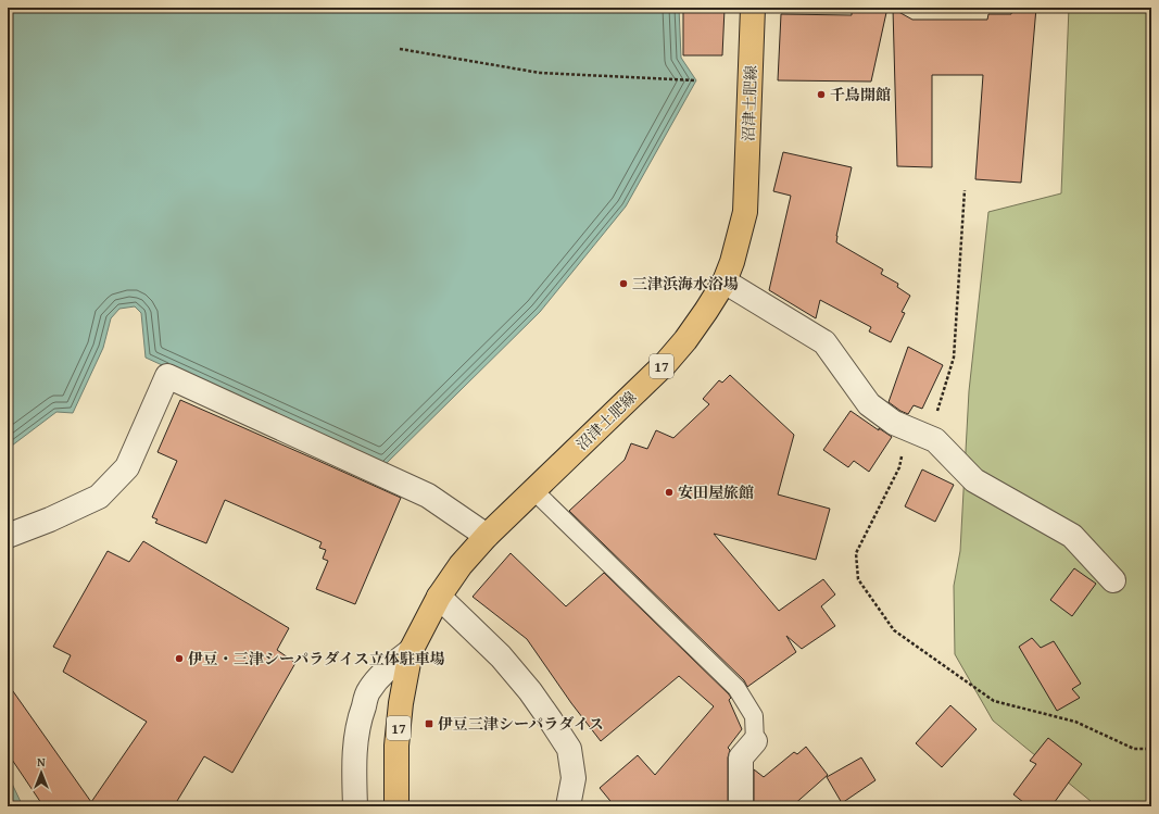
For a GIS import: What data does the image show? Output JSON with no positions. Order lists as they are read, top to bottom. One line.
{"streets":{"main road":["沼津土肥線","17"]},"places":{"other":["千鳥開館","三津浜海水浴場","安田屋旅館","伊豆・三津シーパラダイス立体駐車場"],"transit":["伊豆三津シーパラダイス"]},"north":"top"}
